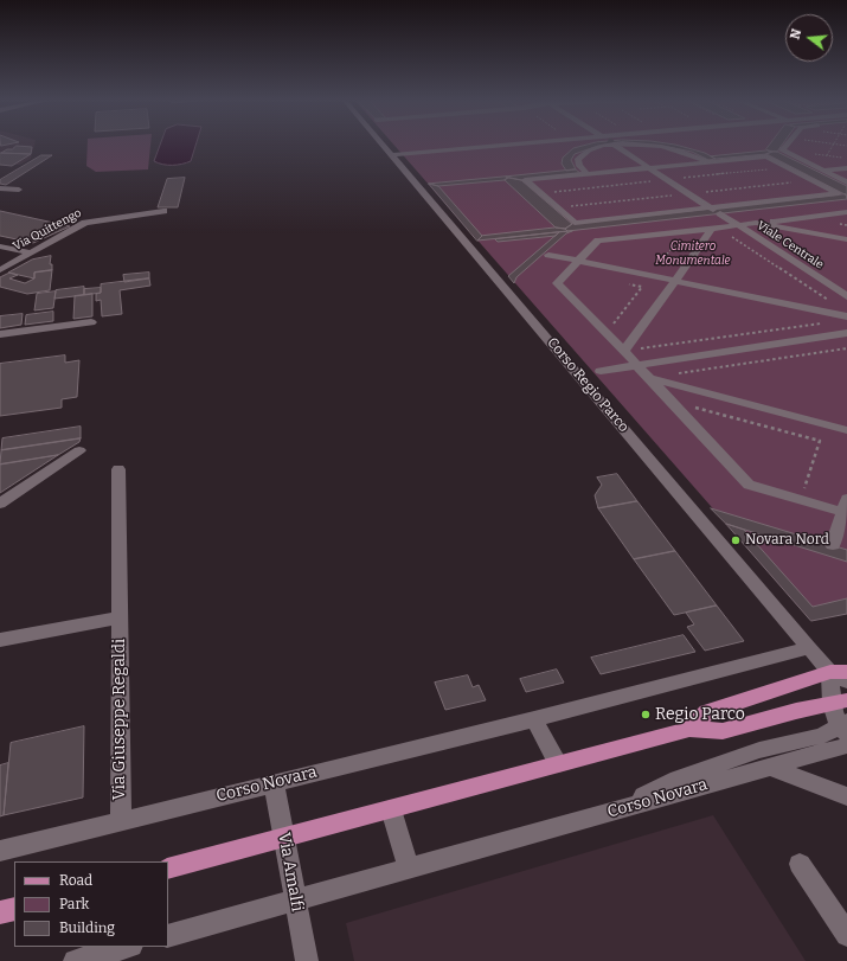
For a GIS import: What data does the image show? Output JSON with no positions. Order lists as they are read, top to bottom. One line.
{"streets":{"street":["Via Quittengo","Viale Centrale","Corso Regio Parco","Via Giuseppe Regaldi","Corso Novara","Via Amalfi"]},"crossings":[["Corso Regio Parco","Corso Novara"],["Via Giuseppe Regaldi","Corso Novara"],["Corso Novara","Via Amalfi"]],"parks":["Cimitero Monumentale"],"places":["Novara Nord","Regio Parco"],"legend":["Road","Park","Building"],"north":"left"}
